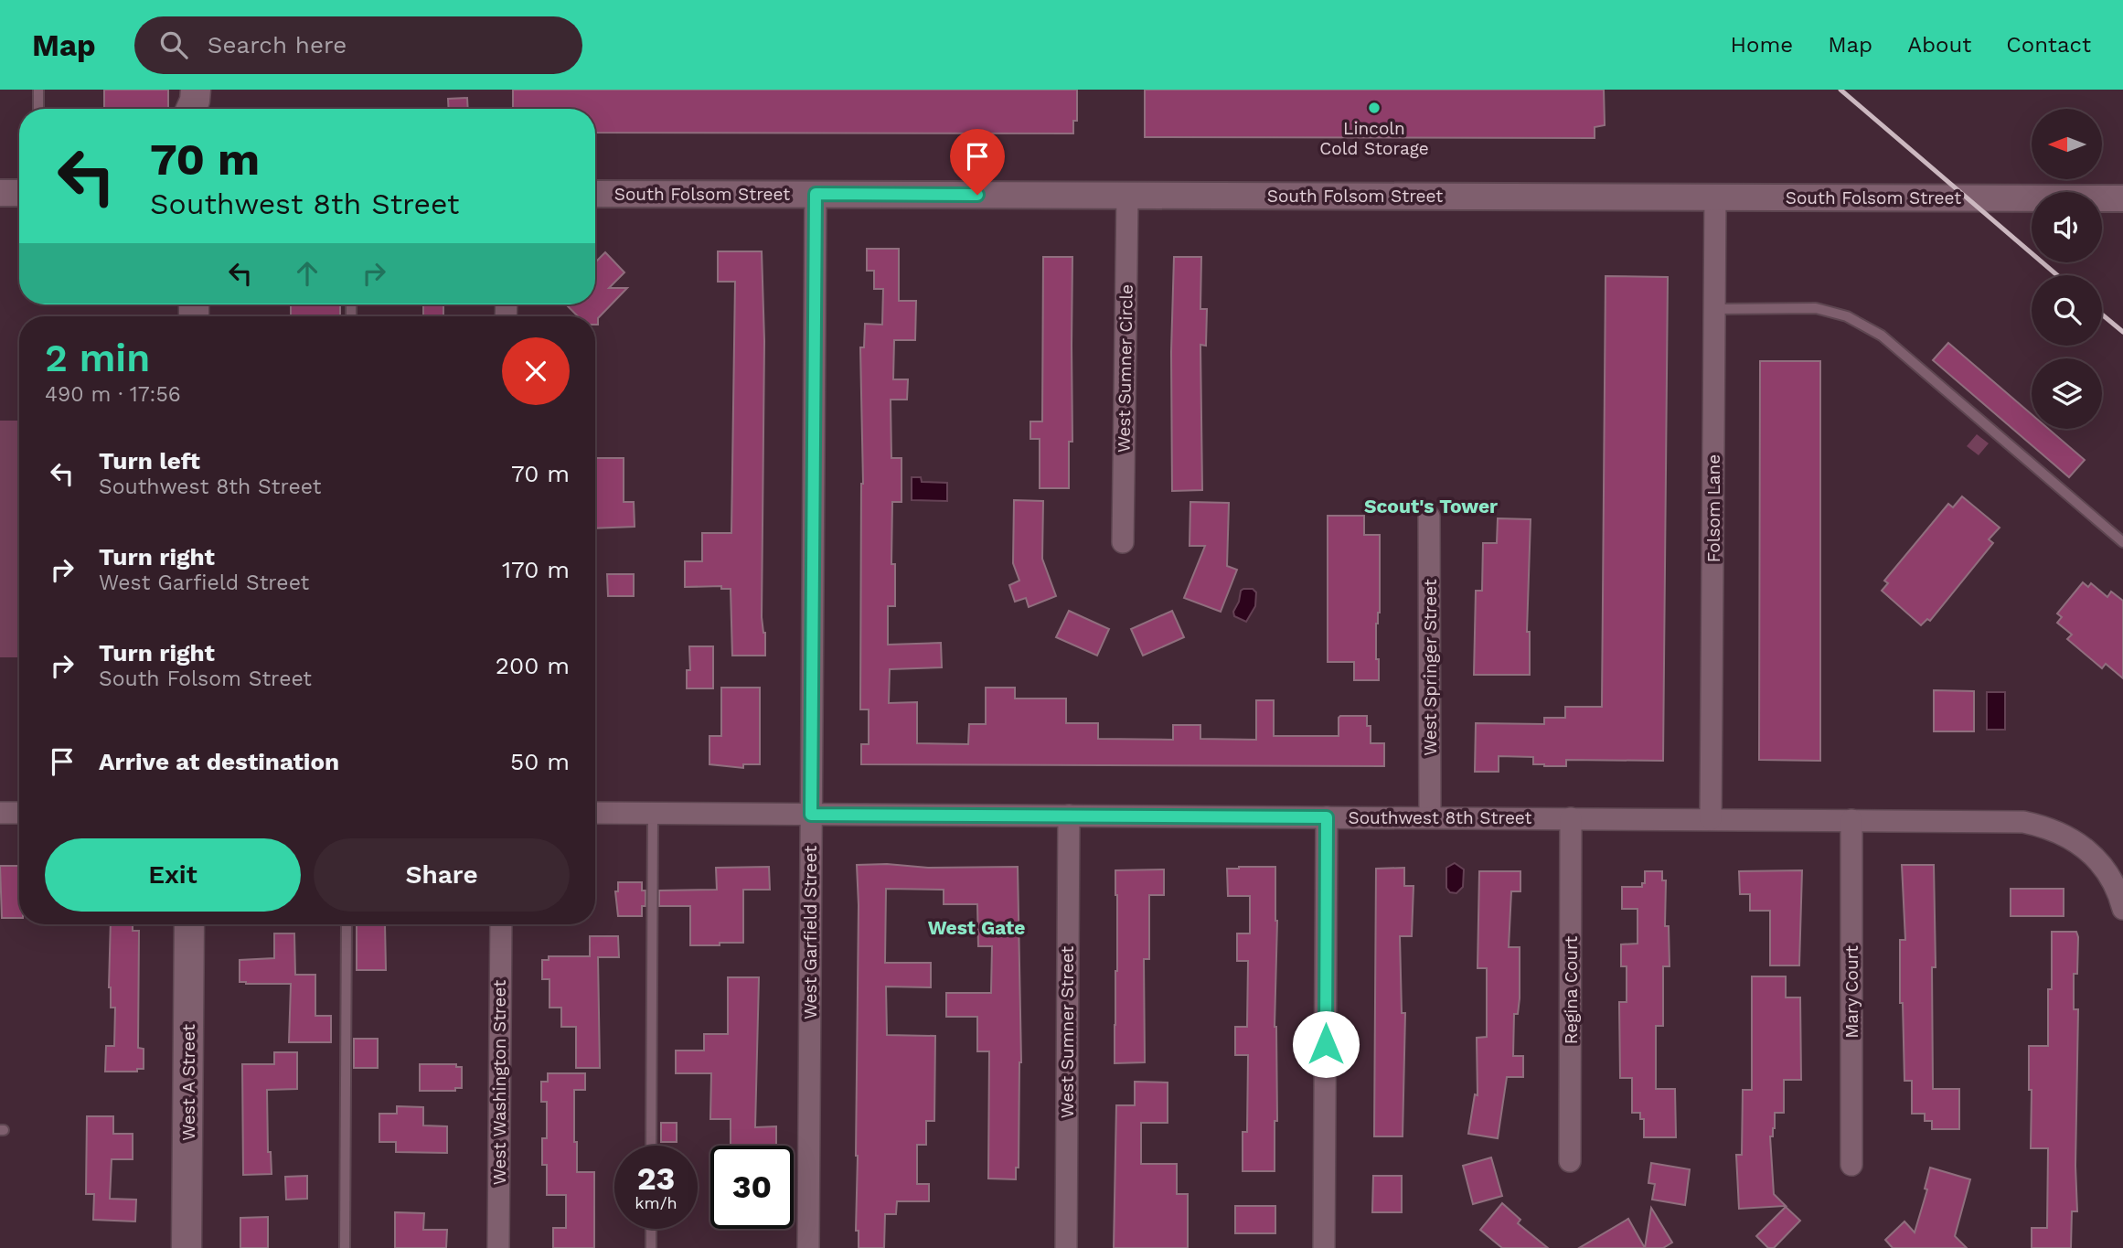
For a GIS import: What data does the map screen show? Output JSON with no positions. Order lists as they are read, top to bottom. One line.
{"streets":{"main road":["West A Street"],"street":["South Folsom Street","West Sumner Circle","Folsom Lane","West Springer Street","Southwest 8th Street","West Garfield Street","Regina Court","Mary Court","West Sumner Street","West Washington Street"]},"crossings":[["South Folsom Street","West Sumner Circle"],["South Folsom Street","Folsom Lane"],["South Folsom Street","West Garfield Street"],["Folsom Lane","Southwest 8th Street"],["West Springer Street","Southwest 8th Street"],["Southwest 8th Street","West Garfield Street"],["Southwest 8th Street","Regina Court"],["Southwest 8th Street","Mary Court"],["Southwest 8th Street","West Sumner Street"]],"districts":["Scout's Tower","West Gate"],"places":["Lincoln Cold Storage"],"north":"left","page":{"header":"Map","search":"Search here","nav":["Home","Map","About","Contact"],"turn":["70 m","Southwest 8th Street"],"heading":["2 min","490 m · 17:56"],"list":[{"name":"Turn left","note":"Southwest 8th Street","value":"70 m"},{"name":"Turn right","note":"West Garfield Street","value":"170 m"},{"name":"Turn right","note":"South Folsom Street","value":"200 m"},{"name":"Arrive at destination","value":"50 m"}],"buttons":["Exit","Share"],"speed":"23 km/h","limit":"30"}}
